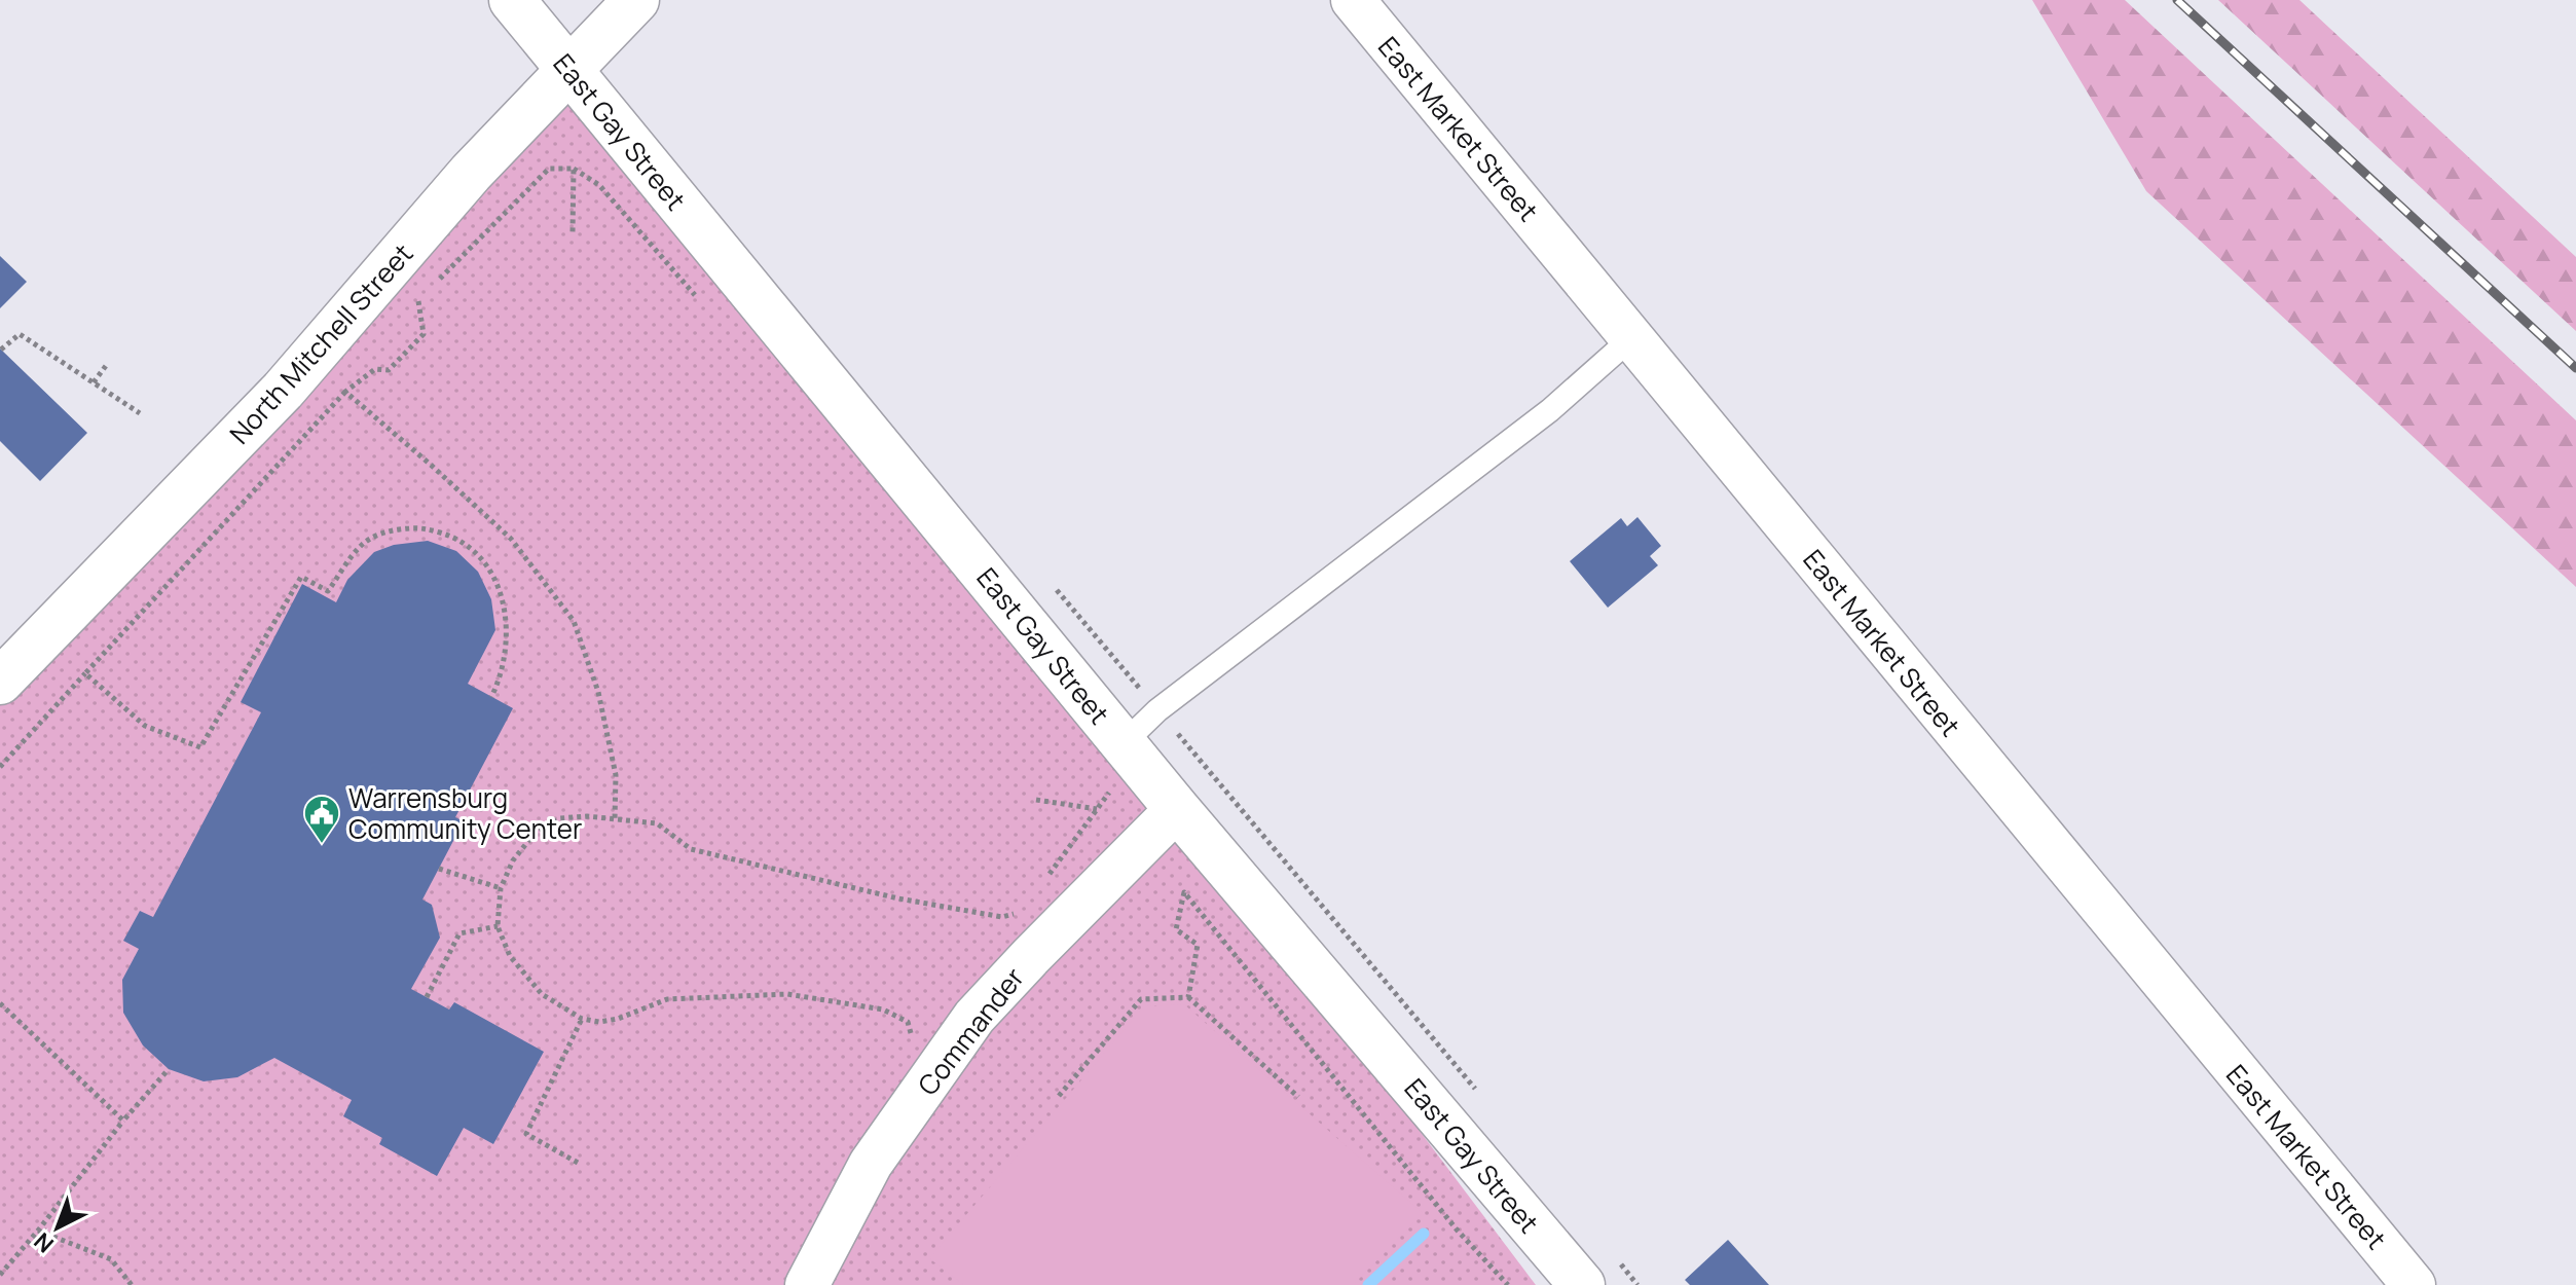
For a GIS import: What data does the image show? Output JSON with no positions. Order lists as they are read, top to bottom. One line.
{"streets":{"main road":["East Gay Street","North Mitchell Street"],"street":["East Market Street","Commander"]},"crossings":[["East Gay Street","North Mitchell Street"],["East Gay Street","Commander"]],"places":{"public building":["Warrensburg Community Center"]},"north":"bottom left"}
